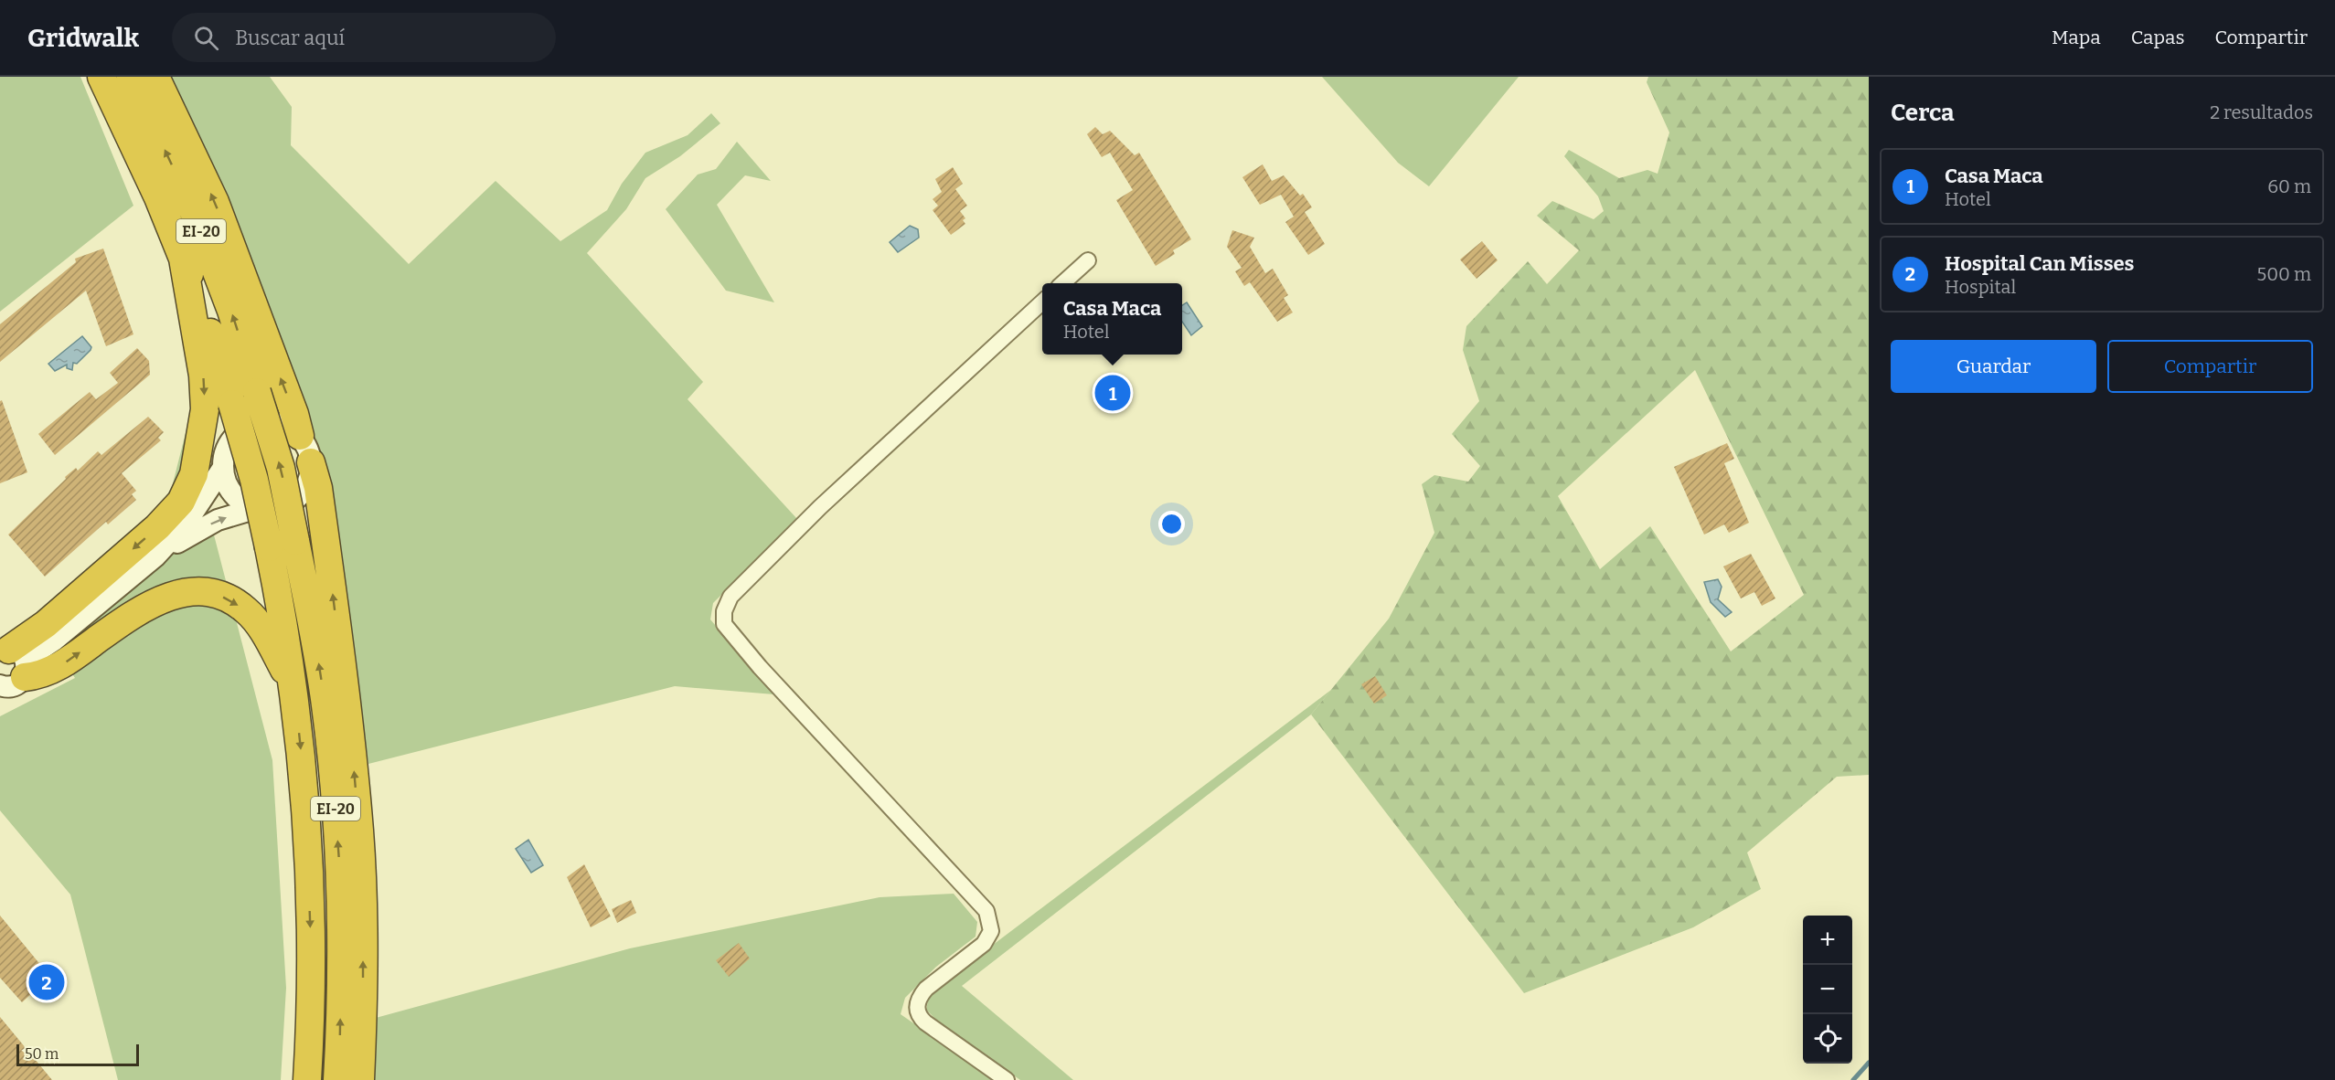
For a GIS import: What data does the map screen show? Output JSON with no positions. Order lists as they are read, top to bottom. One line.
{"streets":{"highway":["EI-20"]},"scale_bar":"50 m","page":{"header":"Gridwalk","search":"Buscar aquí","nav":["Mapa","Capas","Compartir"],"heading":["Cerca","2 resultados"],"list":[{"mark":"1","name":"Casa Maca","note":"Hotel","value":"60 m"},{"mark":"2","name":"Hospital Can Misses","note":"Hospital","value":"500 m"}],"popup":["Casa Maca","Hotel"],"buttons":["Guardar","Compartir"],"pins":["1","2"],"map_buttons":["+","−"],"scale":"50 m"}}
